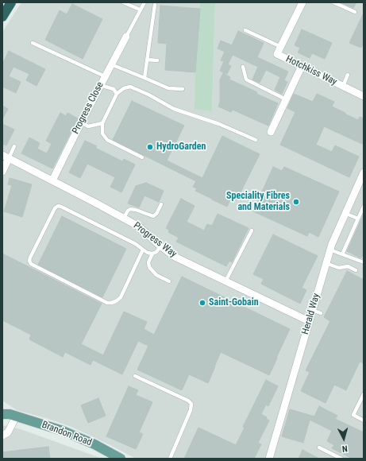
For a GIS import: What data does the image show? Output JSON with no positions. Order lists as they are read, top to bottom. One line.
{"streets":{"main road":["Brandon Road"],"street":["Hotchkiss Way","Progress Close","Progress Way","Herald Way"]},"crossings":[["Progress Close","Progress Way"],["Progress Way","Herald Way"]],"places":["HydroGarden","Speciality Fibres and Materials","Saint-Gobain"],"north":"bottom"}
